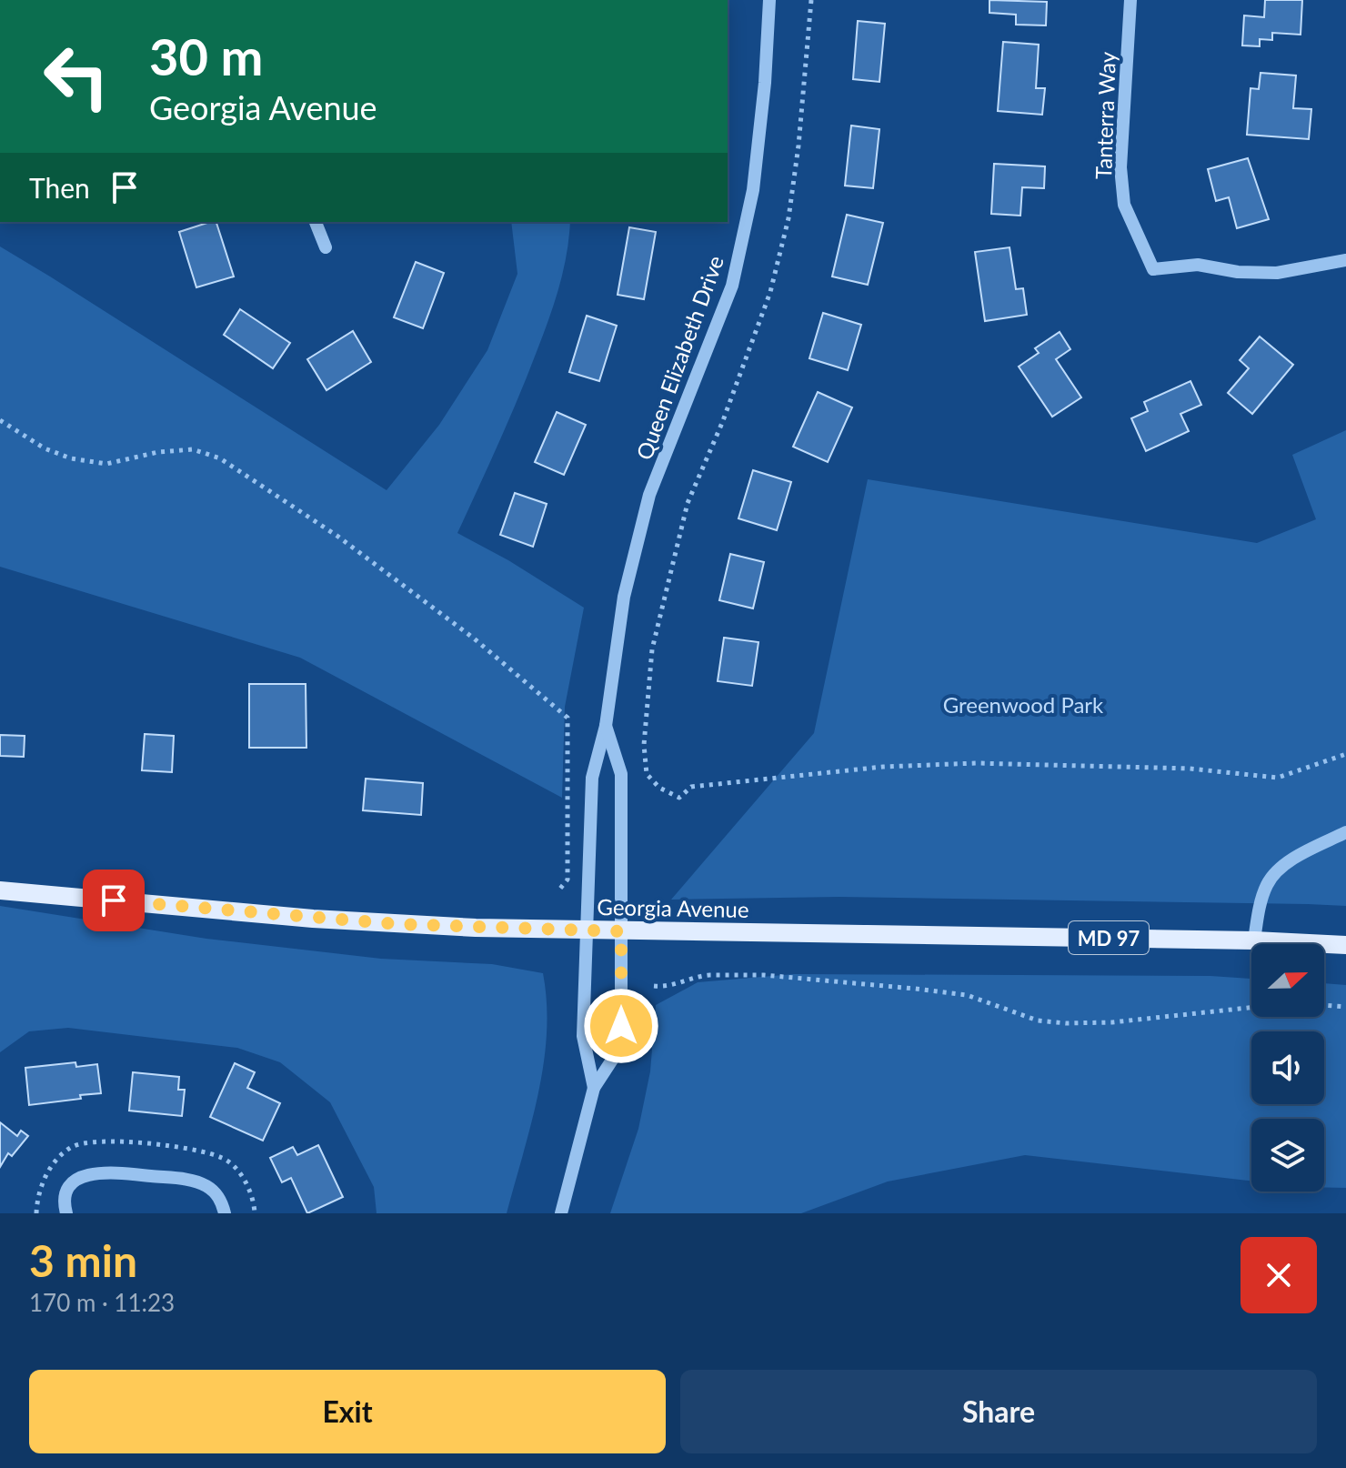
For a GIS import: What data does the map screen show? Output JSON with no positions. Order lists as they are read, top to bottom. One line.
{"streets":{"main road":["Georgia Avenue","MD 97"],"street":["Tanterra Way","Queen Elizabeth Drive"]},"crossings":[["Queen Elizabeth Drive","Georgia Avenue"]],"parks":["Greenwood Park"],"north":"right","page":{"turn":["30 m","Georgia Avenue"],"then":"Then","heading":["3 min","170 m · 11:23"],"buttons":["Exit","Share"]}}
